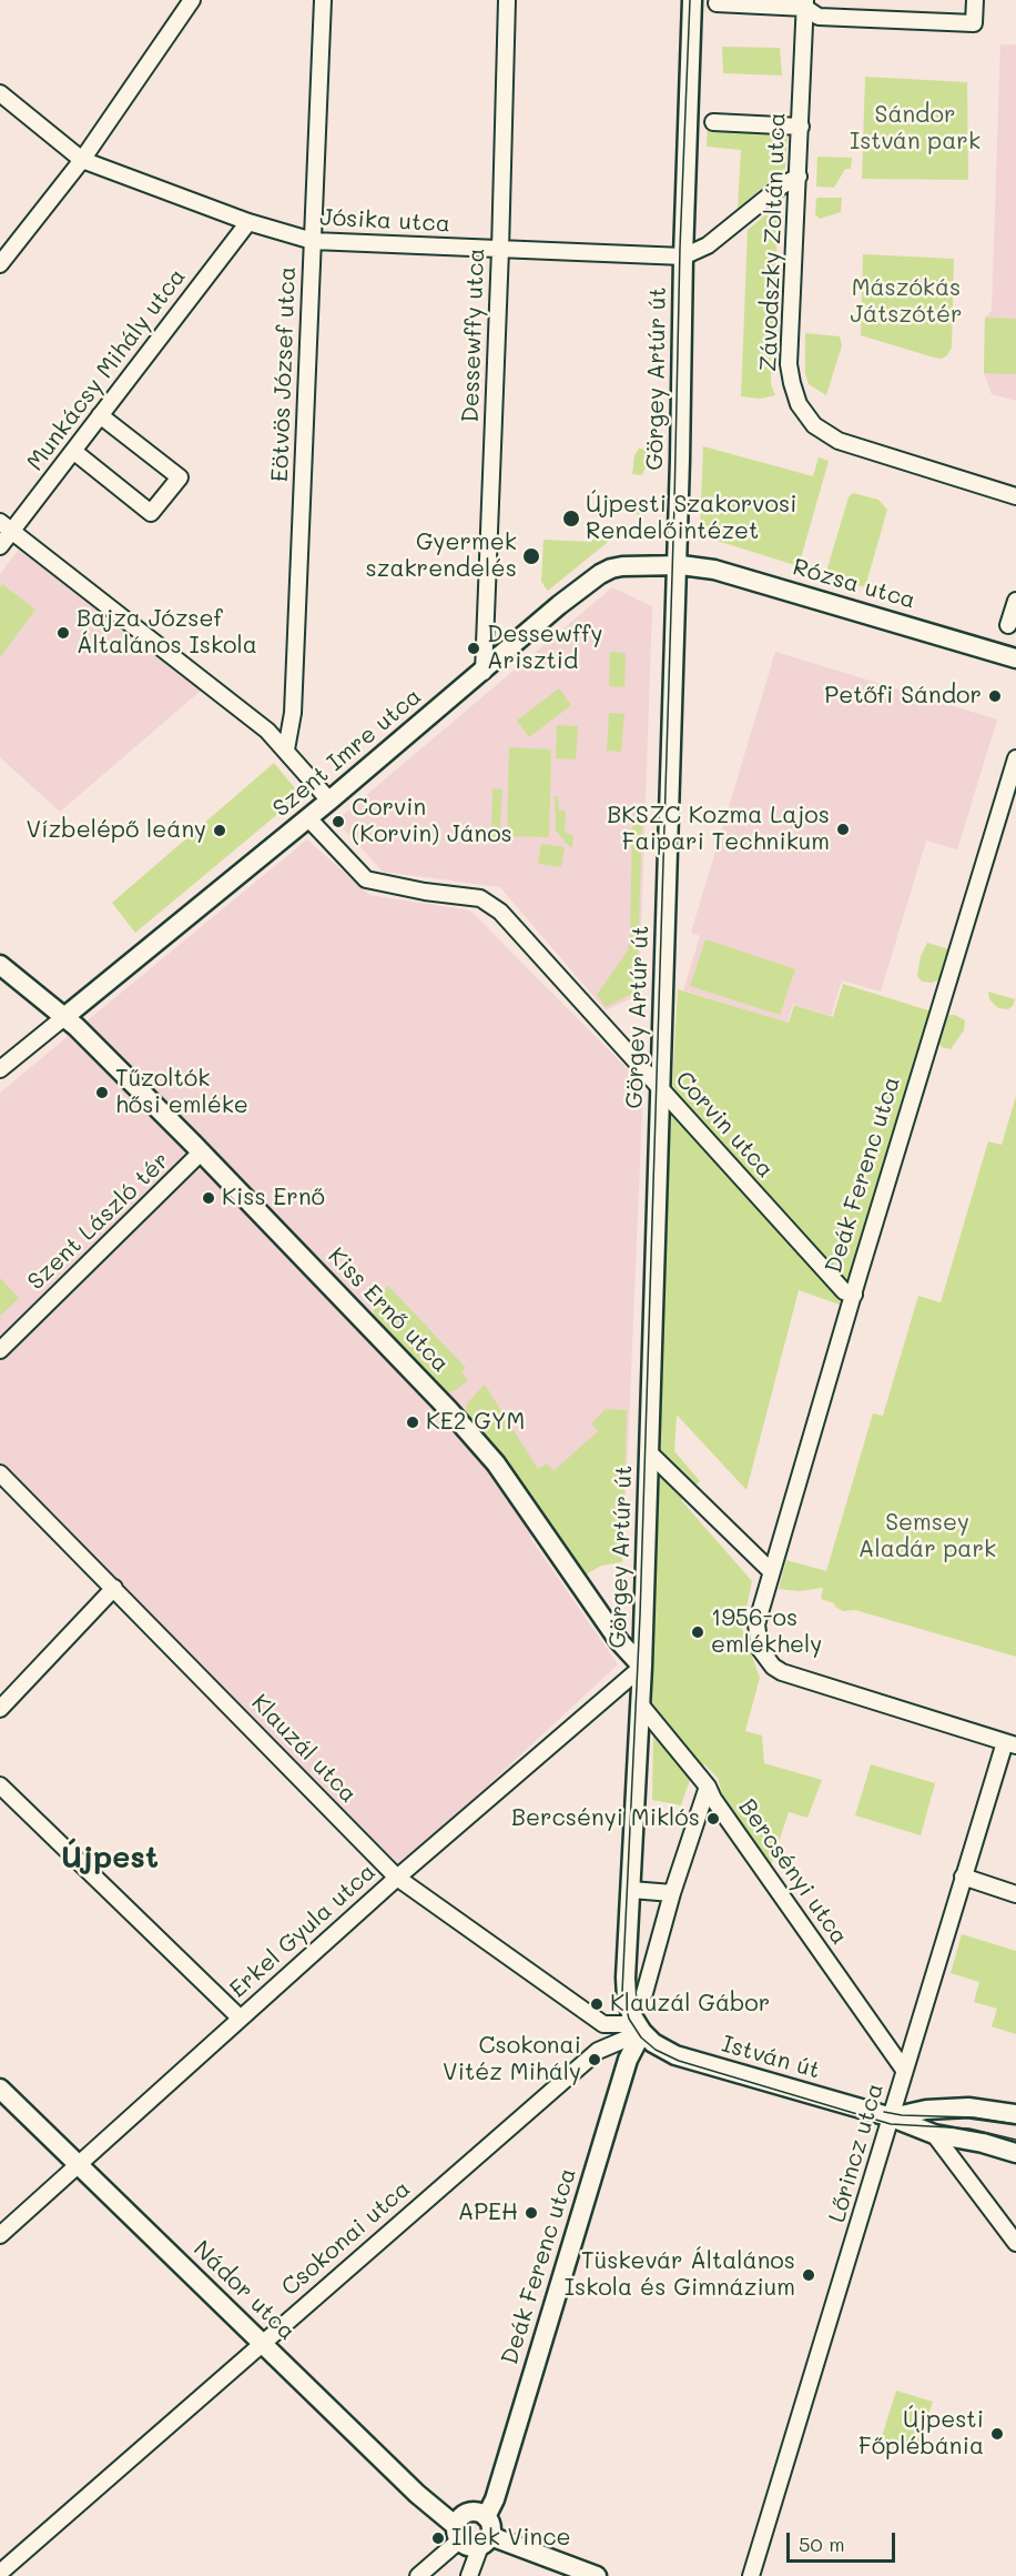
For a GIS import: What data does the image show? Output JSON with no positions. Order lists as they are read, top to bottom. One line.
{"streets":{"street":["Jósika utca","Závodszky Zoltán utca","Dessewffy utca","Munkácsy Mihály utca","Eötvös József utca","Görgey Artúr út","Rózsa utca","Szent Imre utca","Corvin utca","Deák Ferenc utca","Szent László tér","Kiss Ernő utca","Klauzál utca","Bercsényi utca","Erkel Gyula utca","István út","Lőrincz utca","Csokonai utca","Nádor utca"]},"crossings":[["Jósika utca","Dessewffy utca"],["Jósika utca","Munkácsy Mihály utca"],["Jósika utca","Eötvös József utca"],["Jósika utca","Görgey Artúr út"],["Dessewffy utca","Szent Imre utca"],["Görgey Artúr út","Rózsa utca"],["Görgey Artúr út","Szent Imre utca"],["Görgey Artúr út","Corvin utca"],["Görgey Artúr út","Deák Ferenc utca"],["Görgey Artúr út","Kiss Ernő utca"],["Görgey Artúr út","Bercsényi utca"],["Görgey Artúr út","Erkel Gyula utca"],["Görgey Artúr út","István út"],["Görgey Artúr út","Csokonai utca"],["Rózsa utca","Szent Imre utca"],["Szent Imre utca","Corvin utca"],["Szent Imre utca","Kiss Ernő utca"],["Corvin utca","Deák Ferenc utca"],["Deák Ferenc utca","István út"],["Deák Ferenc utca","Lőrincz utca"],["Deák Ferenc utca","Csokonai utca"],["Deák Ferenc utca","Nádor utca"],["Szent László tér","Kiss Ernő utca"],["Kiss Ernő utca","Erkel Gyula utca"],["Klauzál utca","Erkel Gyula utca"],["Bercsényi utca","Lőrincz utca"],["Erkel Gyula utca","Nádor utca"],["István út","Lőrincz utca"],["István út","Csokonai utca"],["Csokonai utca","Nádor utca"]],"districts":["Újpest"],"parks":["Sándor István park","Mászókás Játszótér","Semsey Aladár park"],"places":["Újpesti Szakorvosi Rendelőintézet","Gyermek szakrendelés","Bajza József Általános Iskola","Dessewffy Arisztid","Petőfi Sándor","Corvin (Korvin) János","BKSZC Kozma Lajos Faipari Technikum","Vízbelépő leány","Tűzoltók hősi emléke","Kiss Ernő","KE2 GYM","1956-os emlékhely","Bercsényi Miklós","Klauzál Gábor","Csokonai Vitéz Mihály","APEH","Tüskevár Általános Iskola és Gimnázium","Újpesti Főplébánia","Illek Vince"],"scale_bar":"50 m"}
